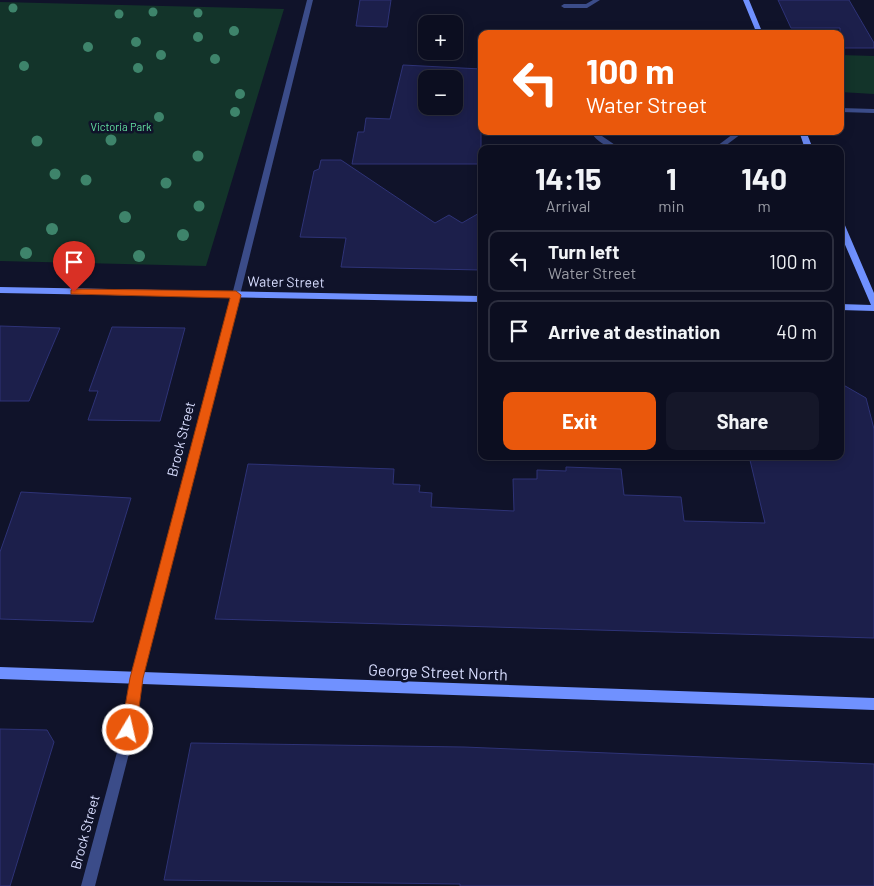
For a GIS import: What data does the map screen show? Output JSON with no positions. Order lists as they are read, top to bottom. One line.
{"streets":{"main road":["Water Street","George Street North"],"street":["Brock Street"]},"crossings":[["Water Street","Brock Street"],["Brock Street","George Street North"]],"parks":["Victoria Park"],"page":{"map_buttons":["+","−"],"turn":["100 m","Water Street"],"eta":["14:15","Arrival","1","min","140","m"],"list":[{"name":"Turn left","note":"Water Street","value":"100 m"},{"name":"Arrive at destination","value":"40 m"}],"buttons":["Exit","Share"]}}
